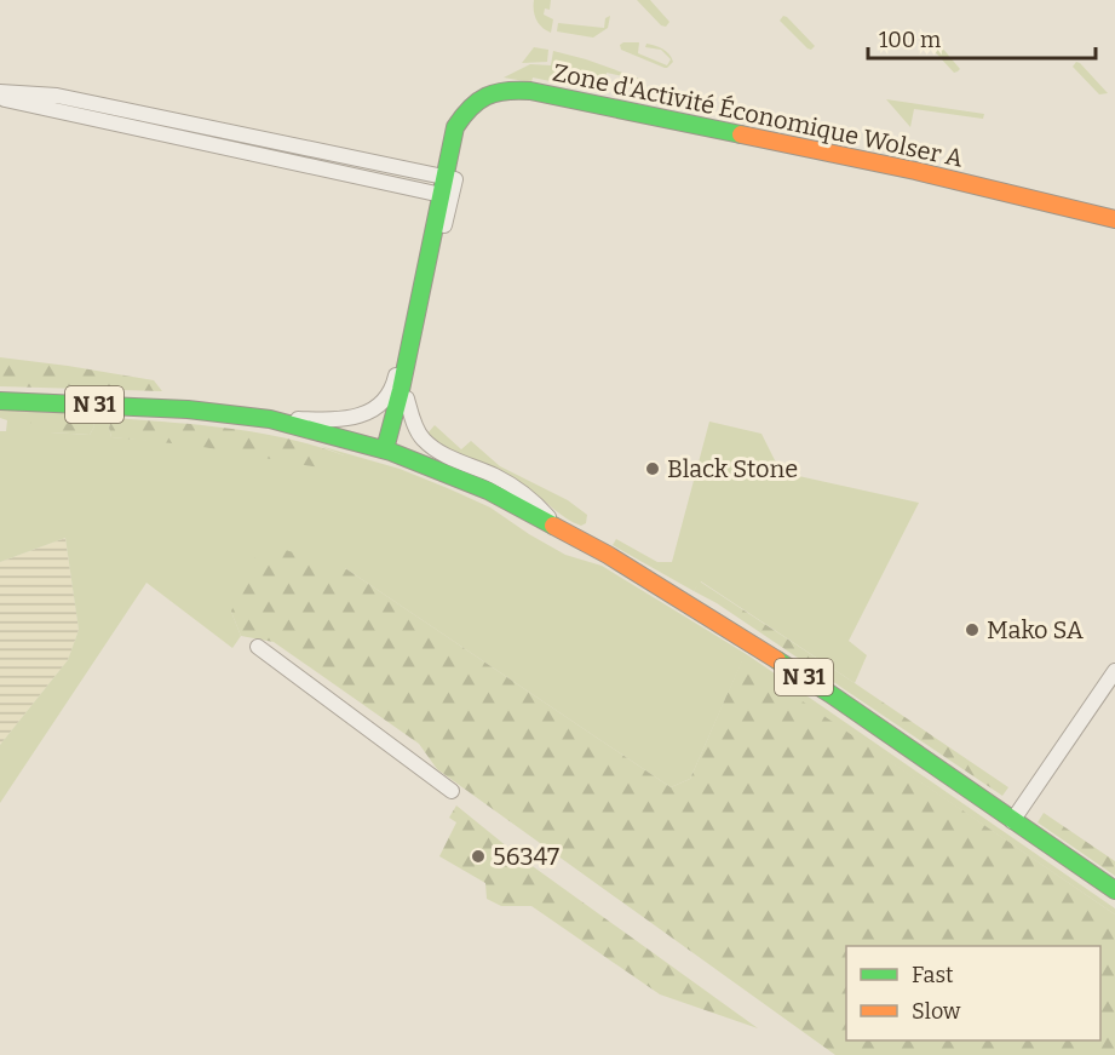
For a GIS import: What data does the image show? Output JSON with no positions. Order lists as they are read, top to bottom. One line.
{"streets":{"main road":["Zone d'Activité Économique Wolser A","N 31"]},"crossings":[["Zone d'Activité Économique Wolser A","N 31"]],"places":["Black Stone","Mako SA","56347"],"legend":["Fast","Slow"],"scale_bar":"100 m"}
